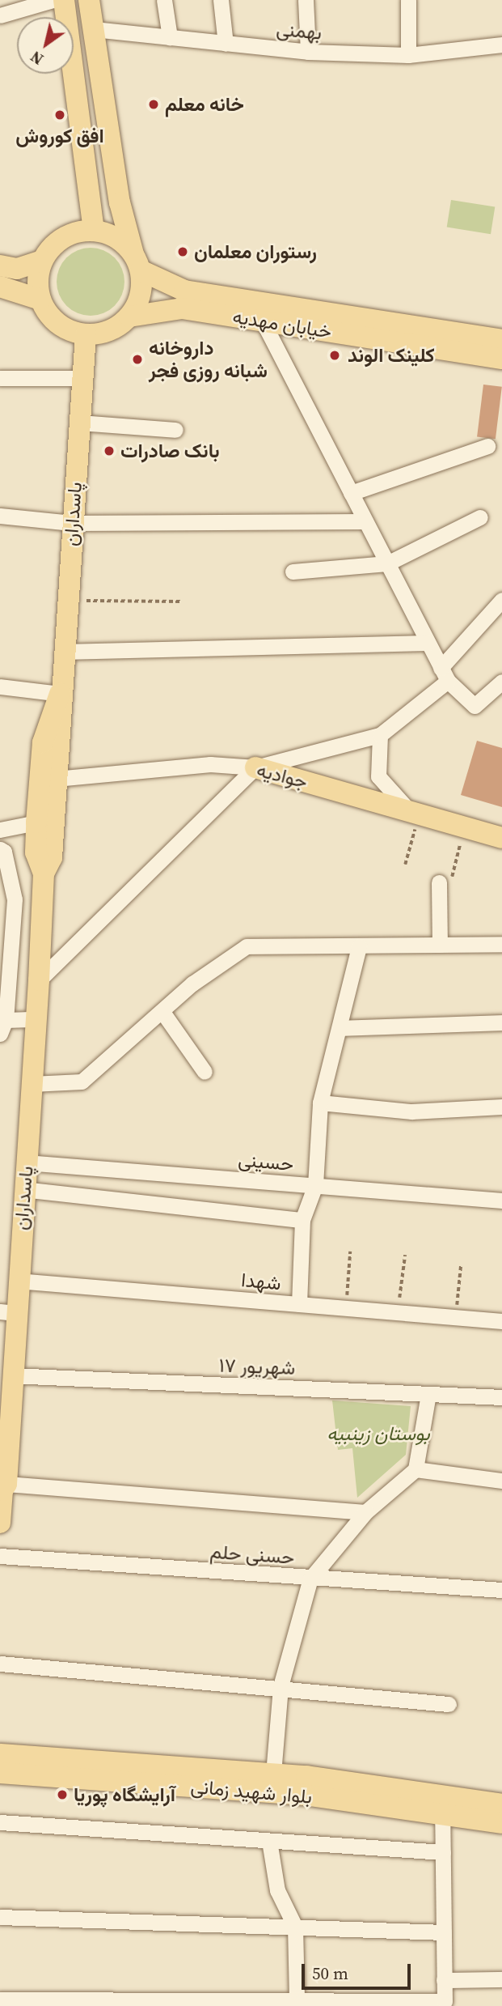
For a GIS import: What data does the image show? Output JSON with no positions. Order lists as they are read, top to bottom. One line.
{"streets":{"main road":["خیابان مهدیه","پاسداران","جوادیه","بلوار شهید زمانی"],"street":["بهمنی","حسینی","شهدا","۱۷ شهریور","حسنی حلم"]},"crossings":[["خیابان مهدیه","پاسداران"],["پاسداران","جوادیه"],["پاسداران","حسینی"],["پاسداران","شهدا"],["پاسداران","۱۷ شهریور"]],"parks":["بوستان زینبیه"],"places":["خانه معلم","افق کوروش","رستوران معلمان","کلینک الوند","داروخانه شبانه روزی فجر","بانک صادرات","آرایشگاه پوریا"],"scale_bar":"50 m","north":"bottom left"}
